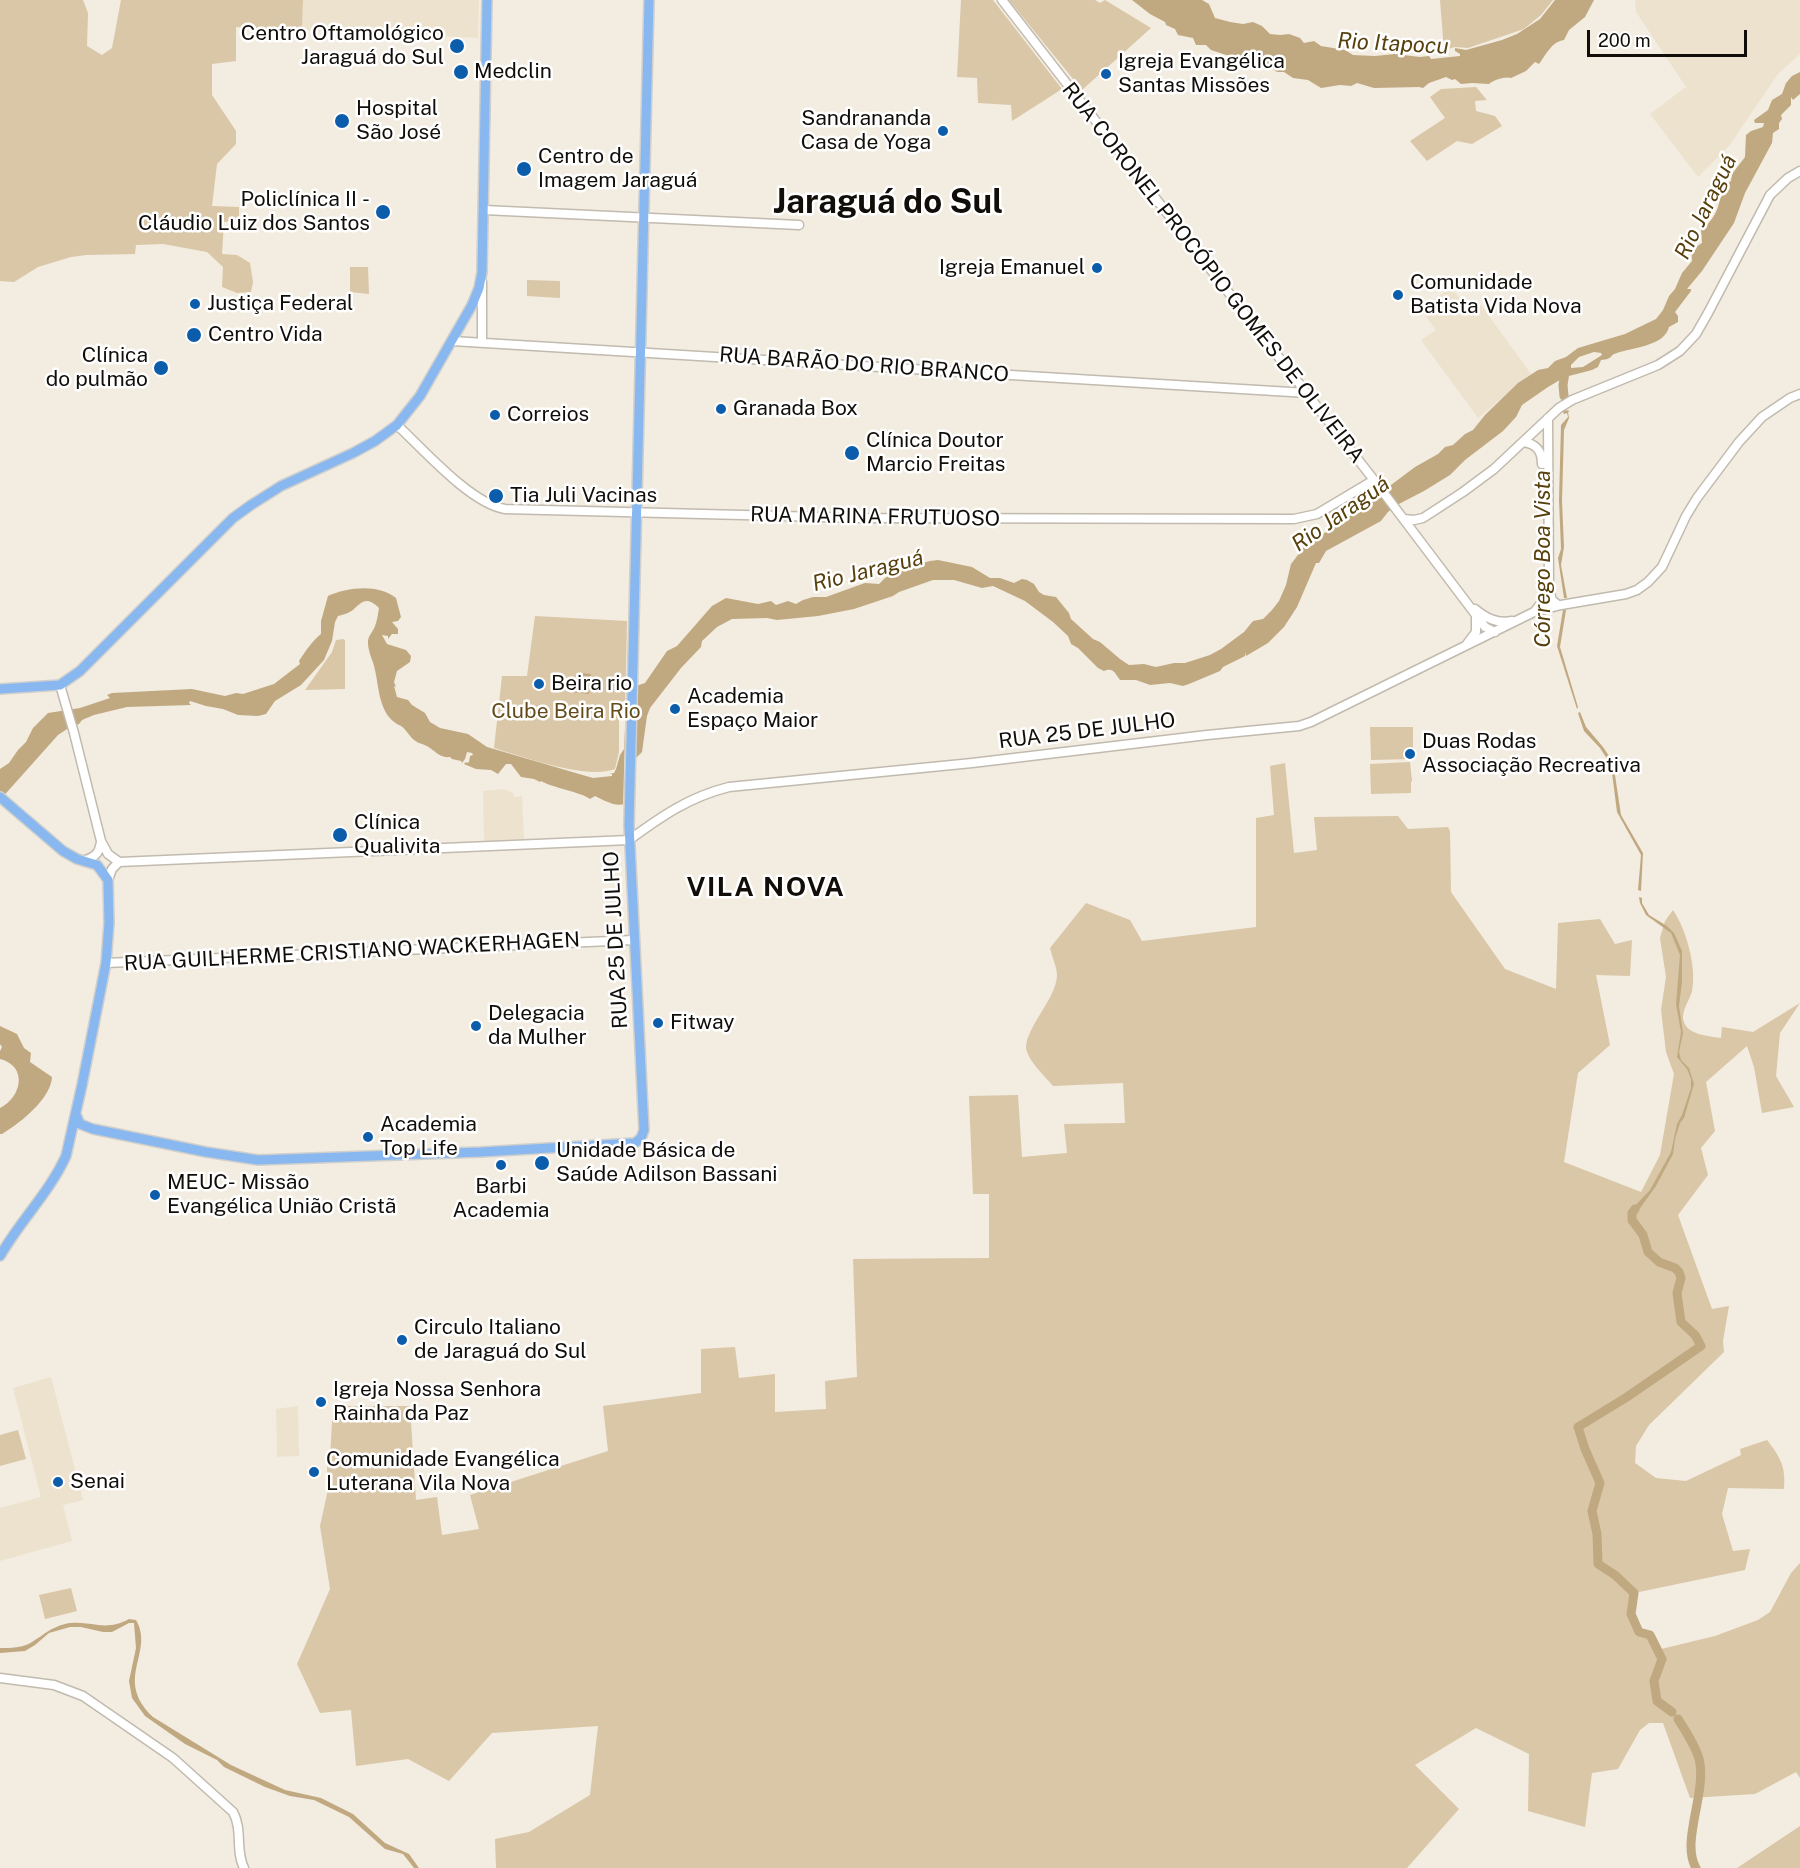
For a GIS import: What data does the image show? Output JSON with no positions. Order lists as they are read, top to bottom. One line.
{"streets":{"main road":["RUA CORONEL PROCÓPIO GOMES DE OLIVEIRA","RUA BARÃO DO RIO BRANCO","RUA MARINA FRUTUOSO","RUA 25 DE JULHO","RUA GUILHERME CRISTIANO WACKERHAGEN"]},"crossings":[["RUA CORONEL PROCÓPIO GOMES DE OLIVEIRA","RUA BARÃO DO RIO BRANCO"],["RUA CORONEL PROCÓPIO GOMES DE OLIVEIRA","RUA MARINA FRUTUOSO"],["RUA CORONEL PROCÓPIO GOMES DE OLIVEIRA","RUA 25 DE JULHO"],["RUA 25 DE JULHO","RUA GUILHERME CRISTIANO WACKERHAGEN"]],"districts":["Jaraguá do Sul","VILA NOVA"],"water":["Rio Itapocu","Rio Jaraguá","Córrego Boa Vista"],"parks":["Clube Beira Rio"],"places":["Centro Oftamológico Jaraguá do Sul","Medclin","Igreja Evangélica Santas Missões","Hospital São José","Sandrananda Casa de Yoga","Centro de Imagem Jaraguá","Policlínica II - Cláudio Luiz dos Santos","Igreja Emanuel","Comunidade Batista Vida Nova","Justiça Federal","Centro Vida","Clínica do pulmão","Granada Box","Correios","Clínica Doutor Marcio Freitas","Tia Juli Vacinas","Beira rio","Academia Espaço Maior","Duas Rodas Associação Recreativa","Clínica Qualivita","Fitway","Delegacia da Mulher","Academia Top Life","Unidade Básica de Saúde Adilson Bassani","Barbi Academia","MEUC- Missão Evangélica União Cristã","Circulo Italiano de Jaraguá do Sul","Igreja Nossa Senhora Rainha da Paz","Comunidade Evangélica Luterana Vila Nova","Senai"],"scale_bar":"200 m"}
